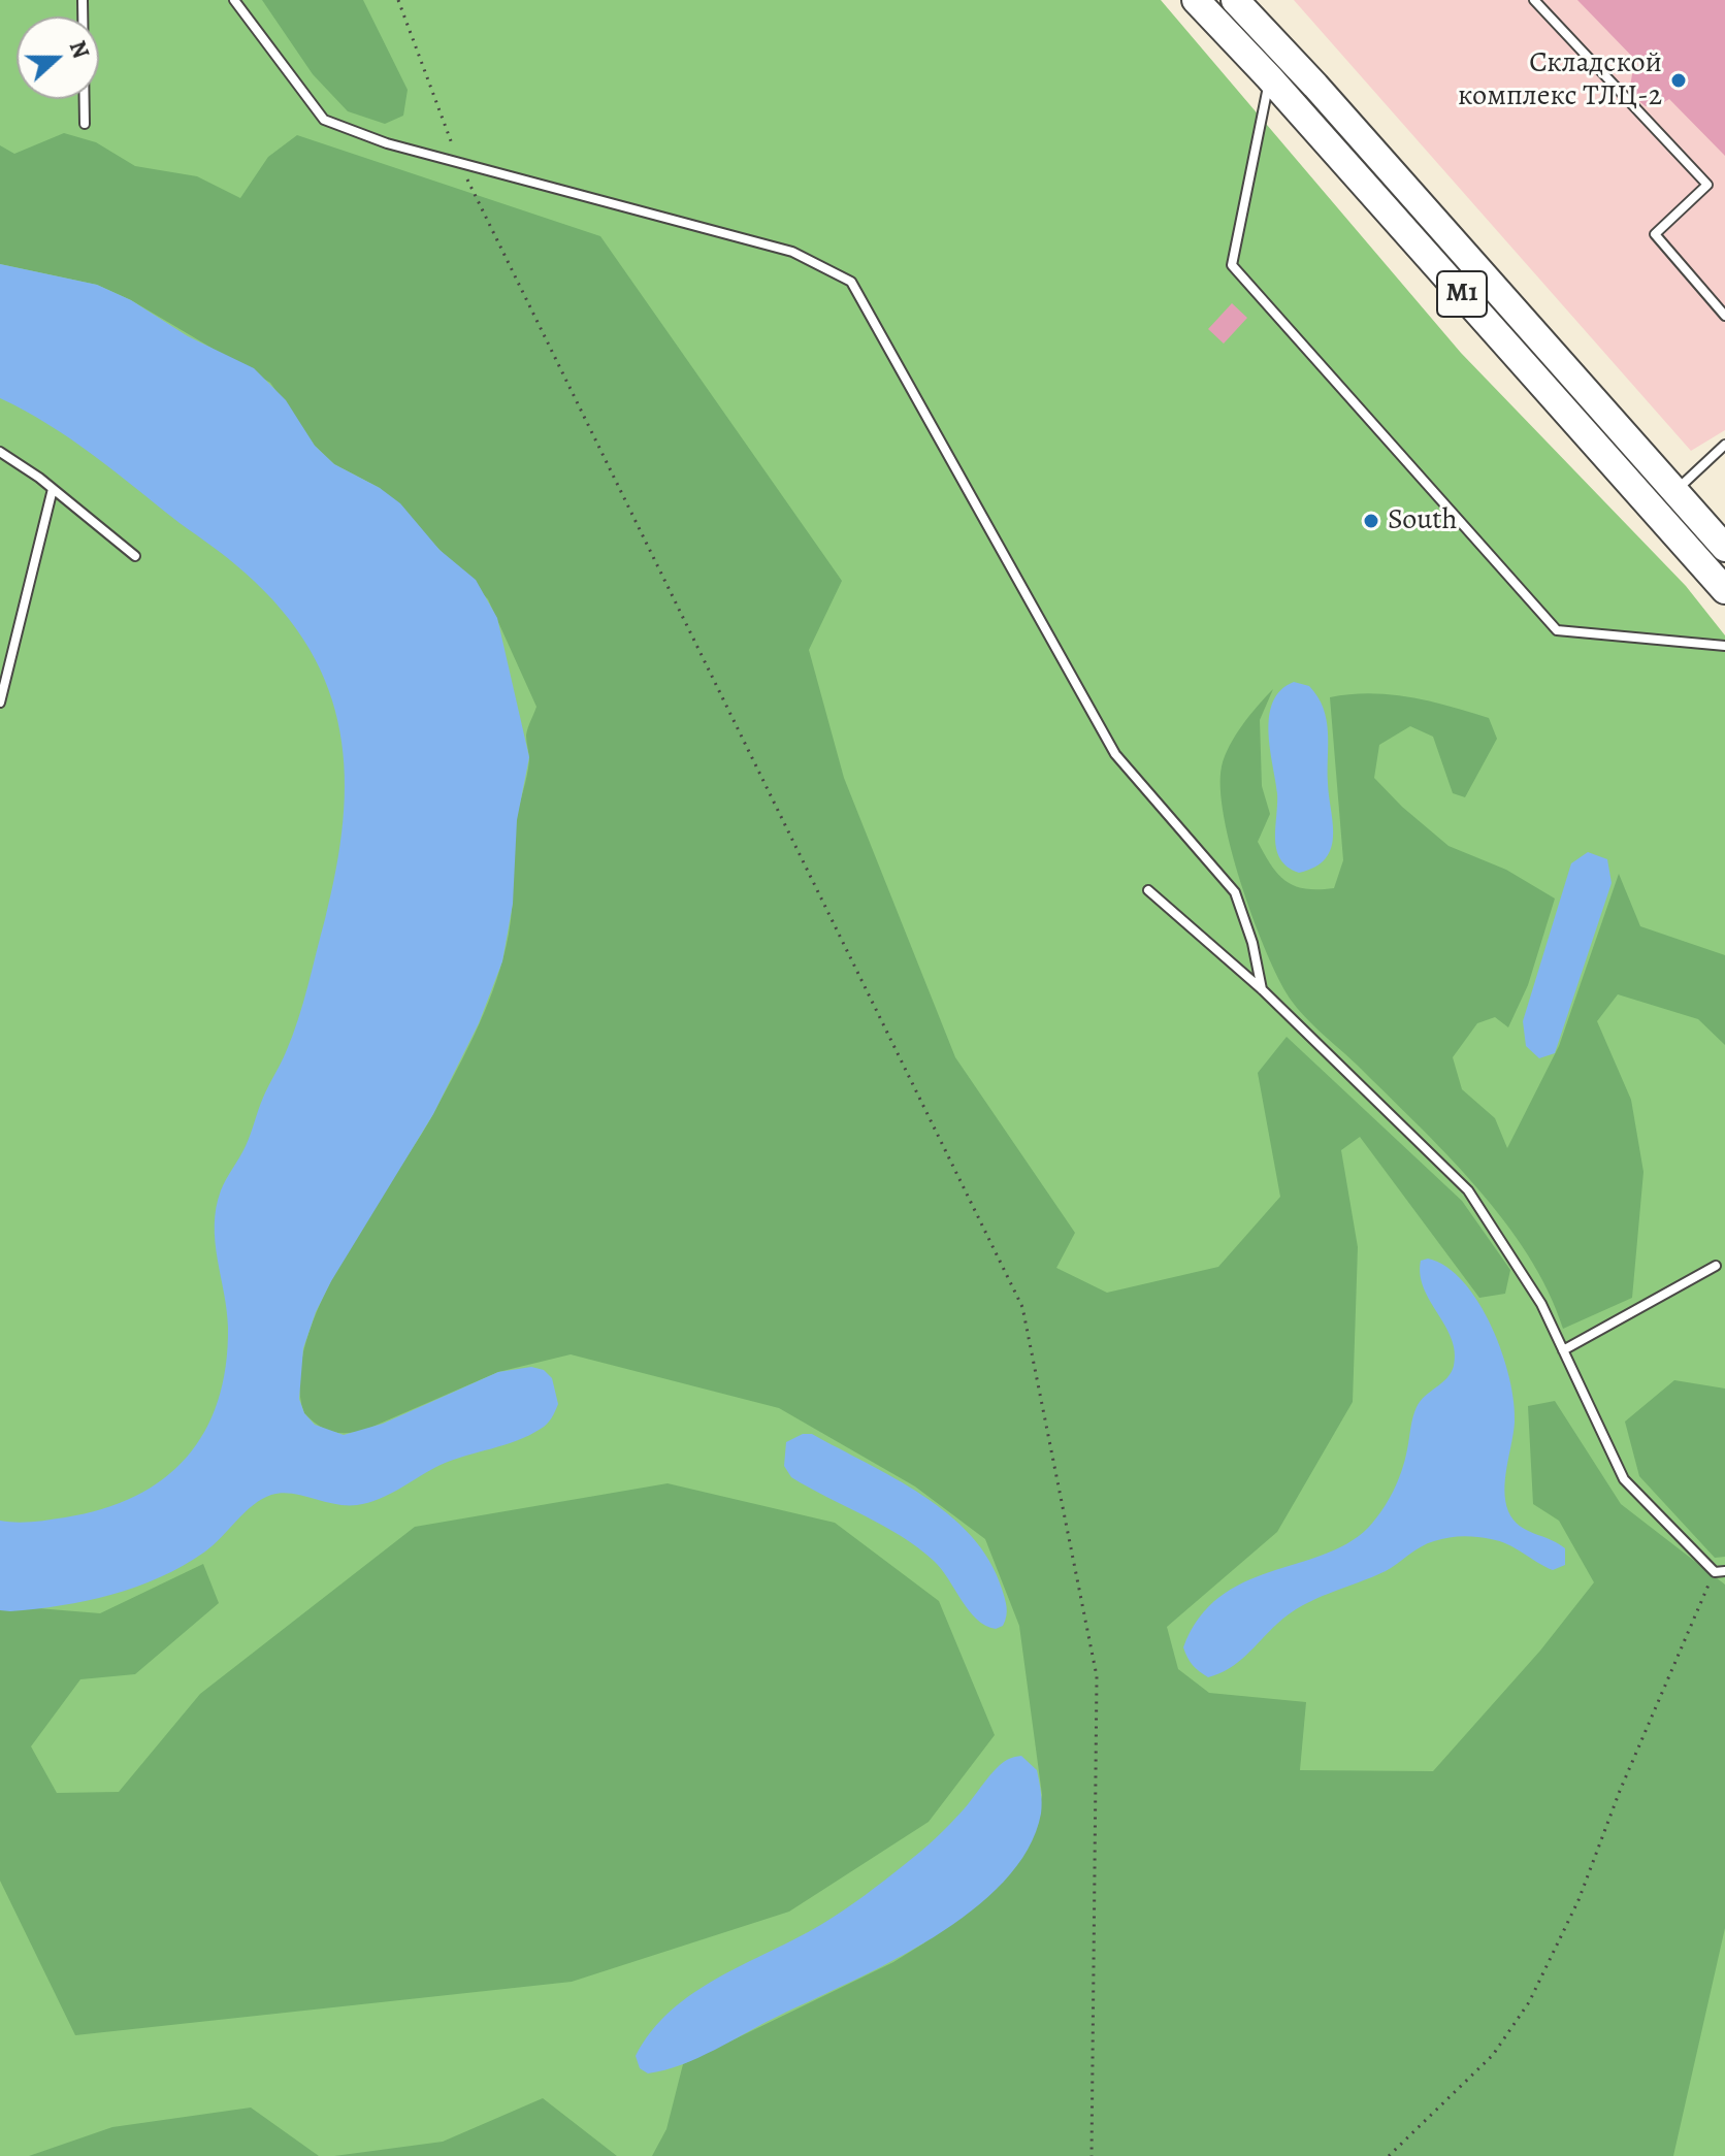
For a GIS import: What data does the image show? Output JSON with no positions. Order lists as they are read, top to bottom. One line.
{"streets":{"highway":["М1"]},"places":["Складской комплекс ТЛЦ-2","South"],"north":"right"}
